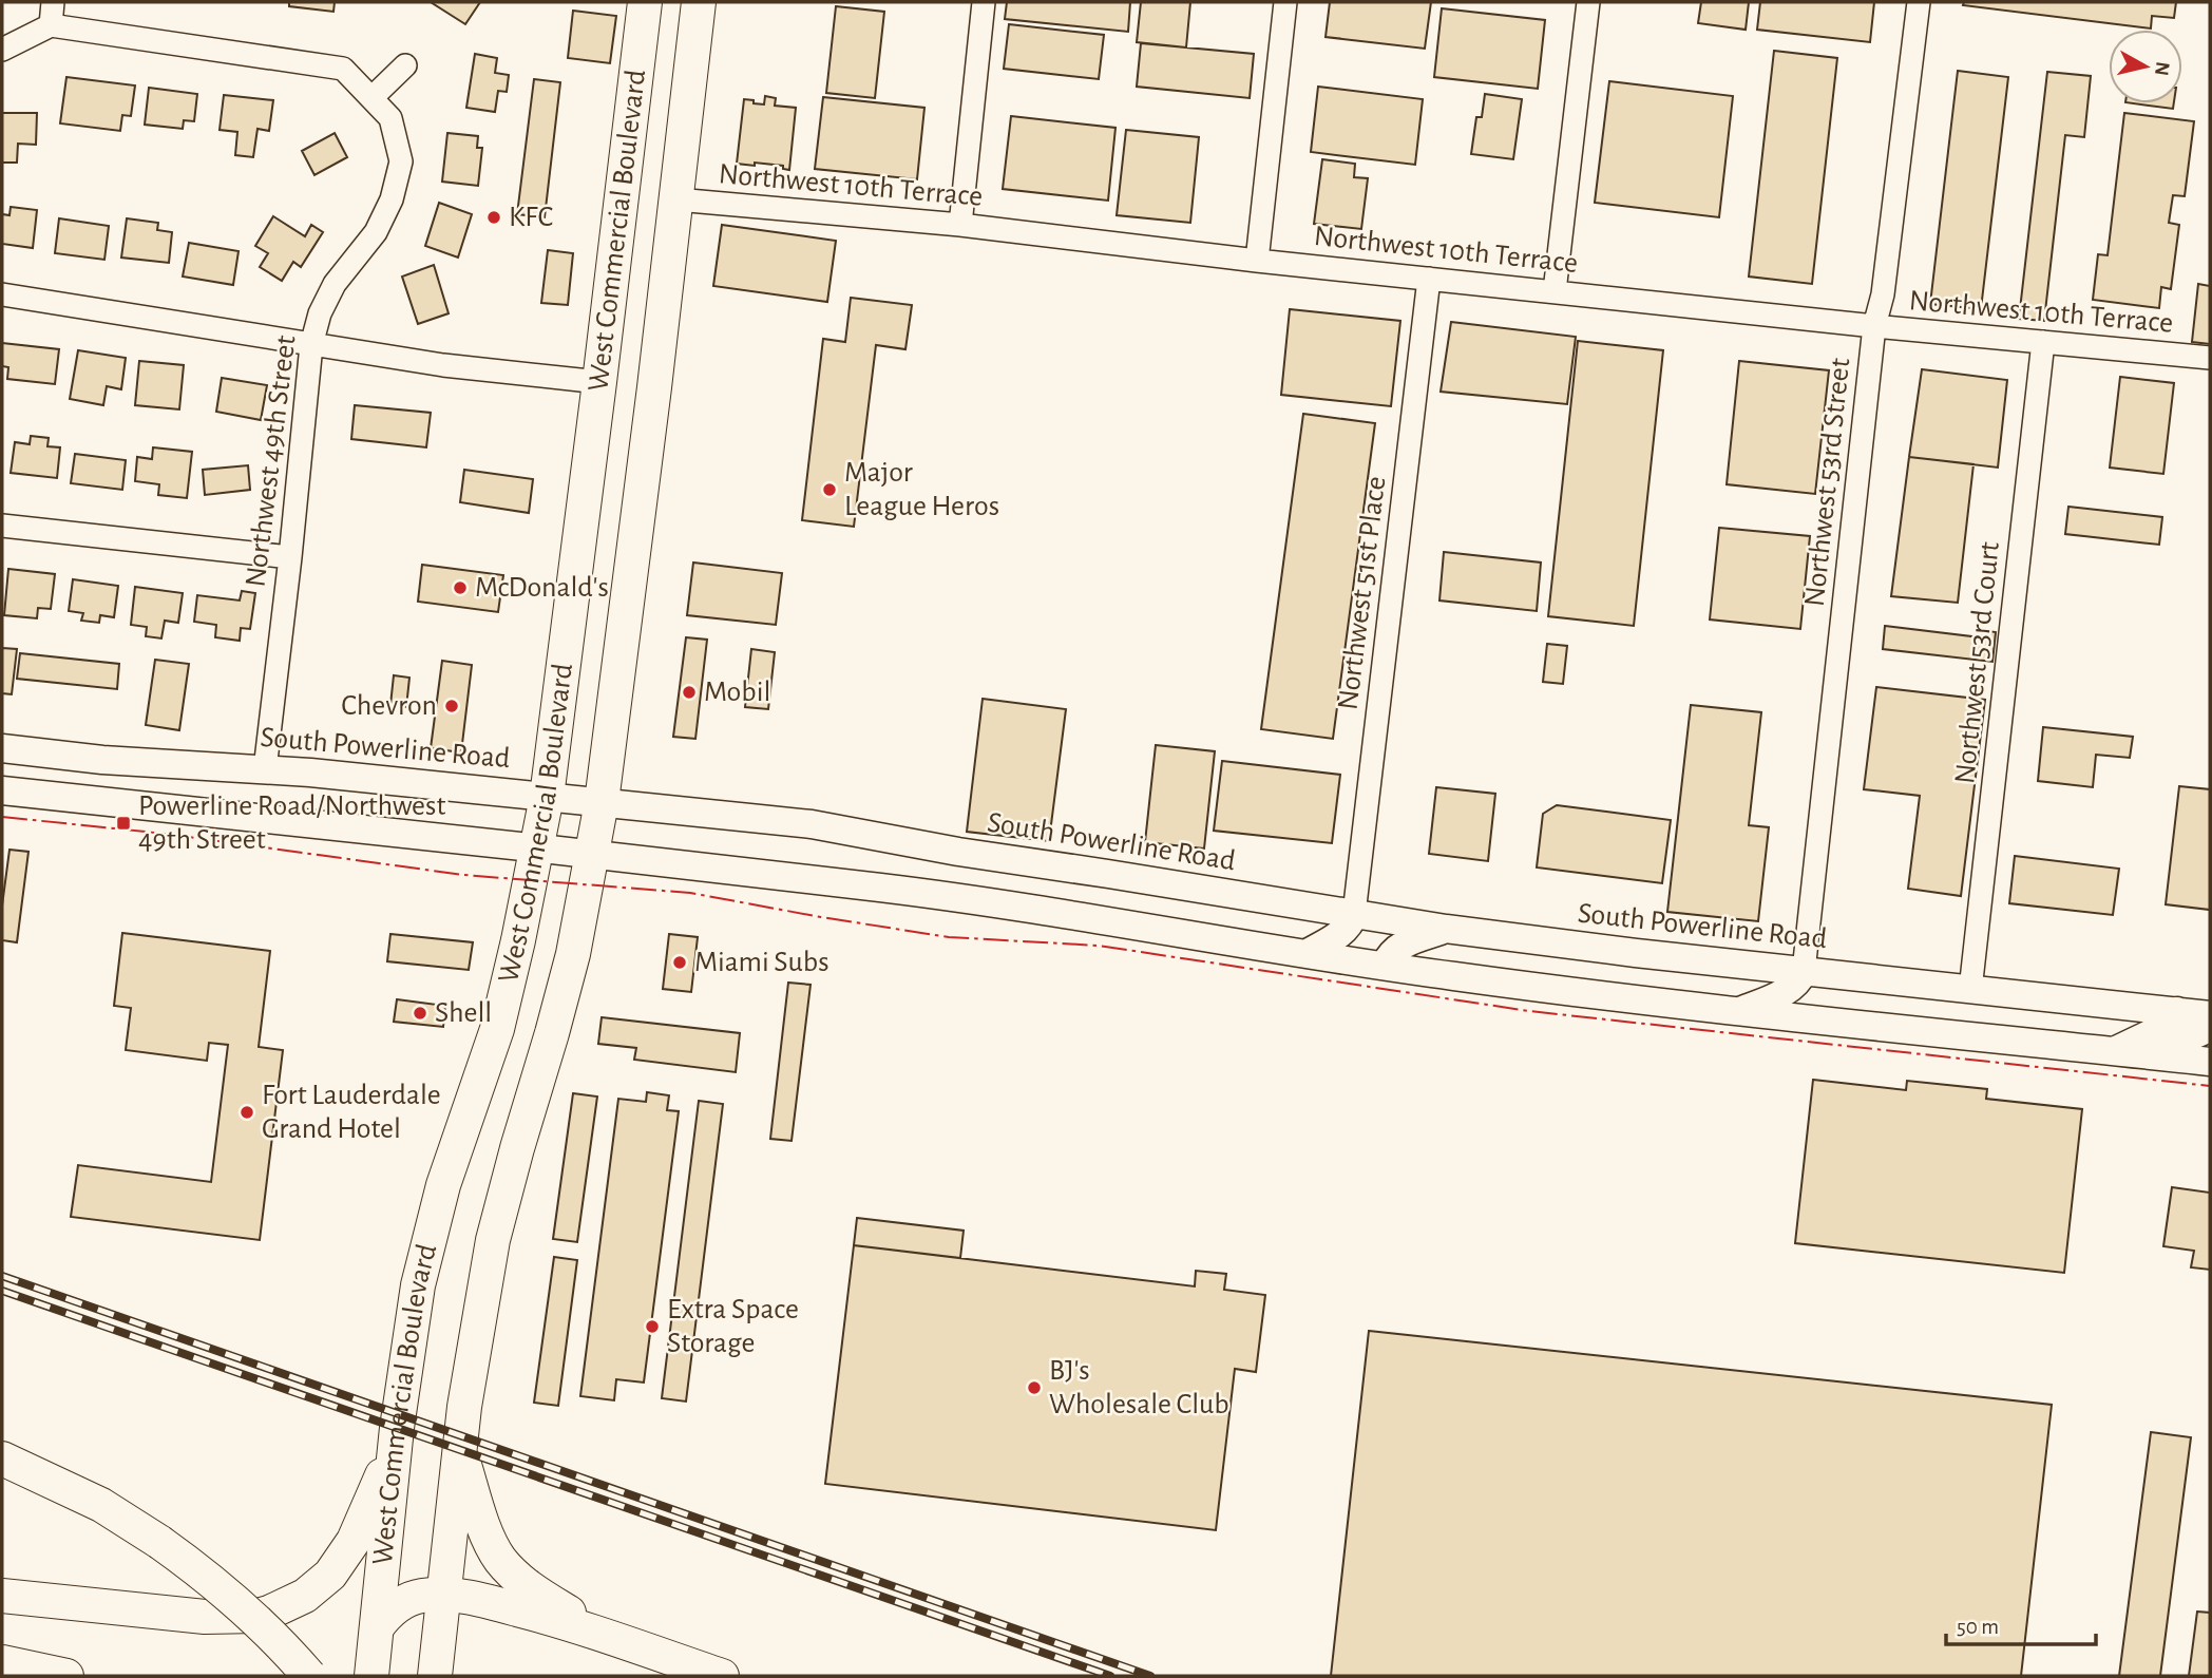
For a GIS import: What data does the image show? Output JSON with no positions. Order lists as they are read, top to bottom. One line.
{"streets":{"highway":["West Commercial Boulevard"],"main road":["South Powerline Road"],"street":["Northwest 10th Terrace","Northwest 49th Street","Northwest 53rd Street","Northwest 51st Place","Northwest 53rd Court"]},"crossings":[["Northwest 10th Terrace","West Commercial Boulevard"],["Northwest 10th Terrace","Northwest 53rd Street"],["Northwest 10th Terrace","Northwest 51st Place"],["Northwest 10th Terrace","Northwest 53rd Court"],["West Commercial Boulevard","South Powerline Road"],["Northwest 49th Street","South Powerline Road"],["Northwest 53rd Street","South Powerline Road"],["Northwest 51st Place","South Powerline Road"],["Northwest 53rd Court","South Powerline Road"]],"places":{"other":["KFC","Major League Heros","McDonald's","Mobil","Chevron","Miami Subs","Shell","Fort Lauderdale Grand Hotel","Extra Space Storage","BJ's Wholesale Club"],"transit":["Powerline Road/Northwest 49th Street"]},"scale_bar":"50 m","north":"right"}
